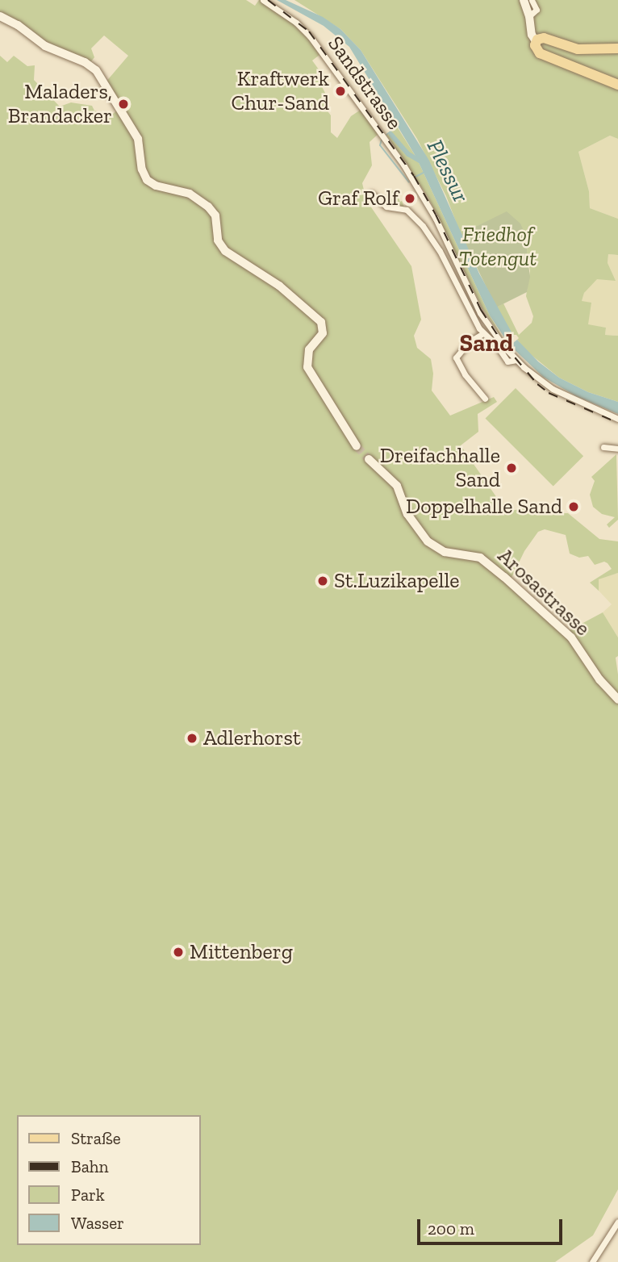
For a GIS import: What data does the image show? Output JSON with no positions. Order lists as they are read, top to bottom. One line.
{"streets":{"main road":["Arosastrasse"],"street":["Sandstrasse"]},"districts":["Sand"],"water":["Plessur"],"parks":["Friedhof Totengut"],"places":["Kraftwerk Chur-Sand","Maladers, Brandacker","Graf Rolf","Dreifachhalle Sand","Doppelhalle Sand","St.Luzikapelle","Adlerhorst","Mittenberg"],"legend":["Straße","Bahn","Park","Wasser"],"scale_bar":"200 m"}
